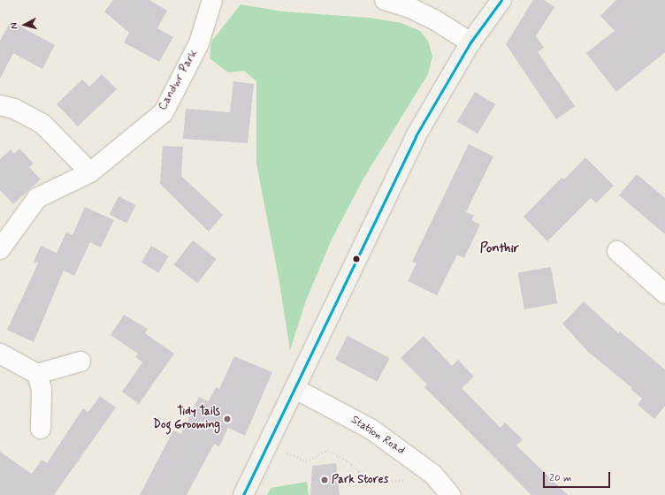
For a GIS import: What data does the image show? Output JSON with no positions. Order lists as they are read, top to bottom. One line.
{"streets":{"street":["Candwr Park","Station Road"]},"districts":["Ponthir"],"places":["Tidy Tails Dog Grooming","Park Stores"],"scale_bar":"20 m","north":"left"}
